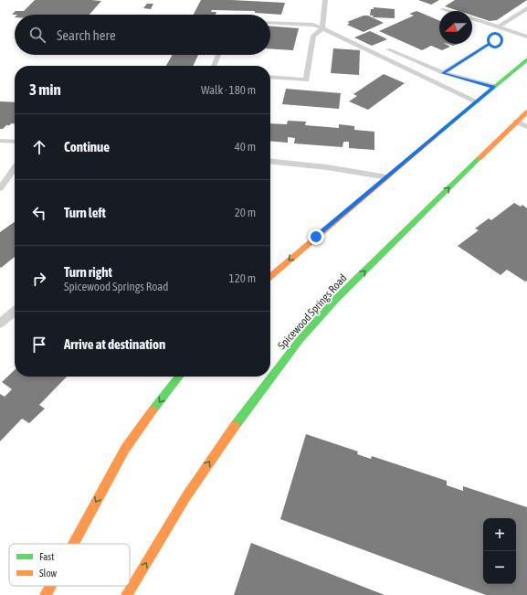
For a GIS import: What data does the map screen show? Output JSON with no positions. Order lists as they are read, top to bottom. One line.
{"streets":{"main road":["Spicewood Springs Road"]},"legend":["Fast","Slow"],"north":"left","page":{"search":"Search here","heading":["3 min","Walk · 180 m"],"list":[["Continue","40 m"],["Turn left","20 m"],["Turn right","Spicewood Springs Road","120 m"],"Arrive at destination"],"map_buttons":["+","−"]}}
